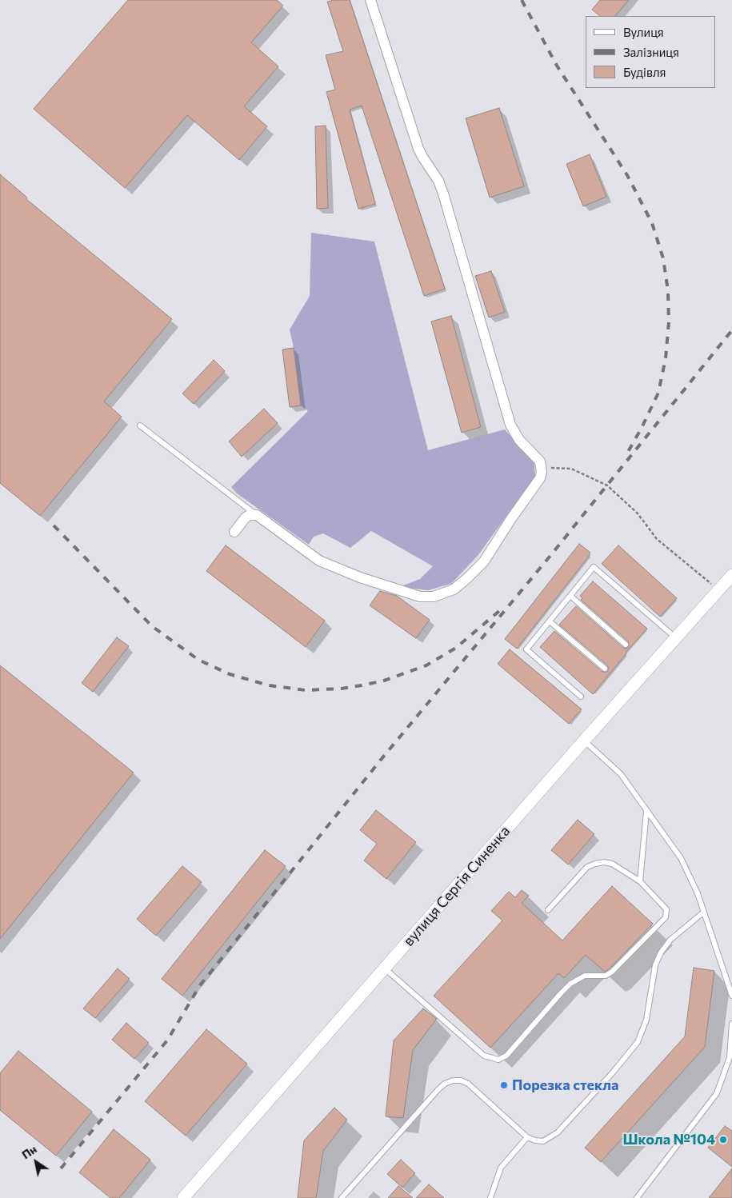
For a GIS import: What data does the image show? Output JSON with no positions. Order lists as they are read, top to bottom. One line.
{"streets":{"street":["вулиця Сергія Синенка"]},"places":["Порезка стекла","Школа №104"],"legend":["Вулиця","Залізниця","Будівля"],"north":"top left"}
